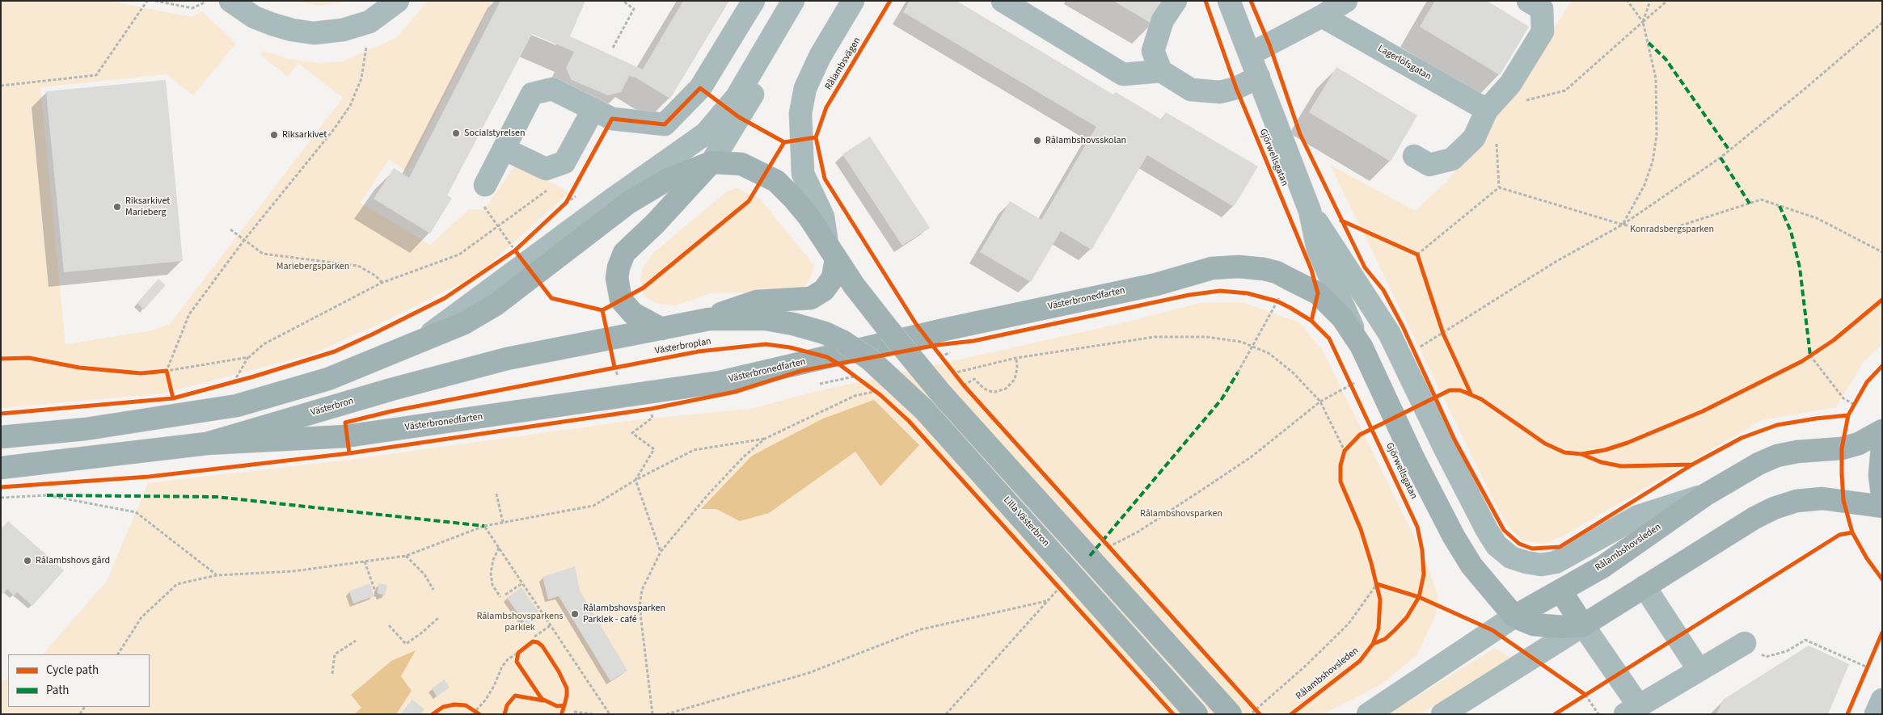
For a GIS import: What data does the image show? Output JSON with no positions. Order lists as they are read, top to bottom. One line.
{"streets":{"main road":["Gjörwellsgatan","Västerbronedfarten","Västerbron","Lilla Västerbron","Rålambshovsleden"],"street":["Lagerlöfsgatan"],"cycle path":["Rålambsvägen","Västerbroplan"]},"crossings":[["Gjörwellsgatan","Västerbronedfarten"],["Gjörwellsgatan","Rålambshovsleden"],["Västerbronedfarten","Västerbron"]],"parks":["Konradsbergsparken","Mariebergsparken","Rålambshovsparken","Rålambshovsparkens parklek"],"places":["Socialstyrelsen","Riksarkivet","Rålambshovsskolan","Riksarkivet Marieberg","Rålambshovs gård","Rålambshovsparken Parklek - café"],"legend":["Cycle path","Path"]}
